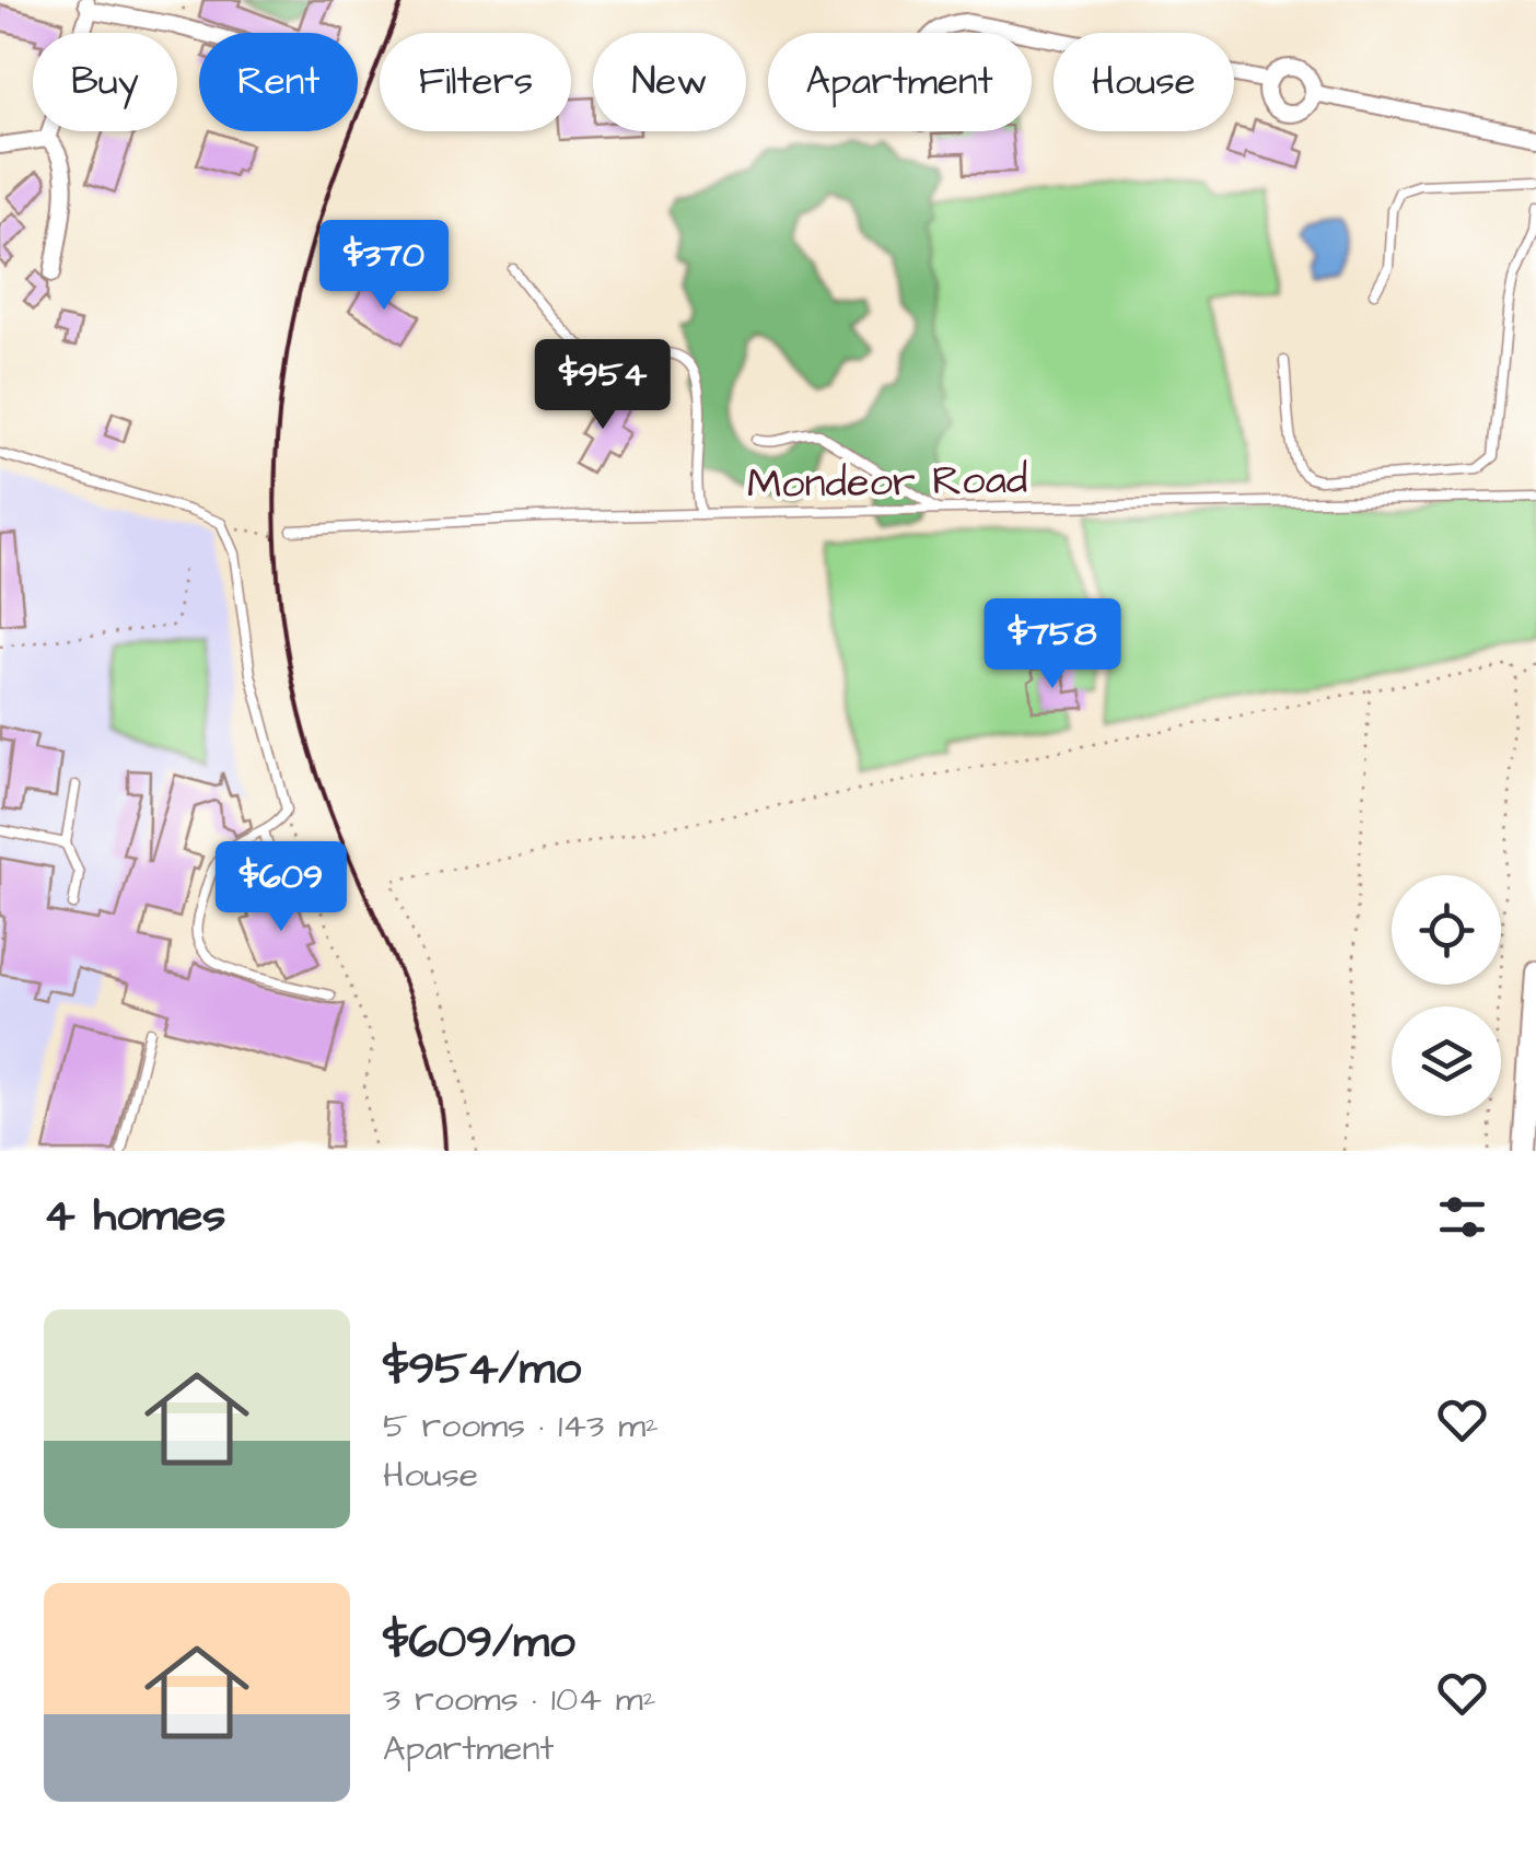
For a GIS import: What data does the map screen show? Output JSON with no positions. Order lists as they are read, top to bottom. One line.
{"streets":{"lane":["Mondeor Road"]},"page":{"chip":["Buy","Rent","Filters","New","Apartment","House"],"price":["$370","$954","$758","$609"],"heading":"4 homes","list":[{"name":"$954/mo","note":"5 rooms · 143 m² · House"},{"name":"$609/mo","note":"3 rooms · 104 m² · Apartment"}]}}
